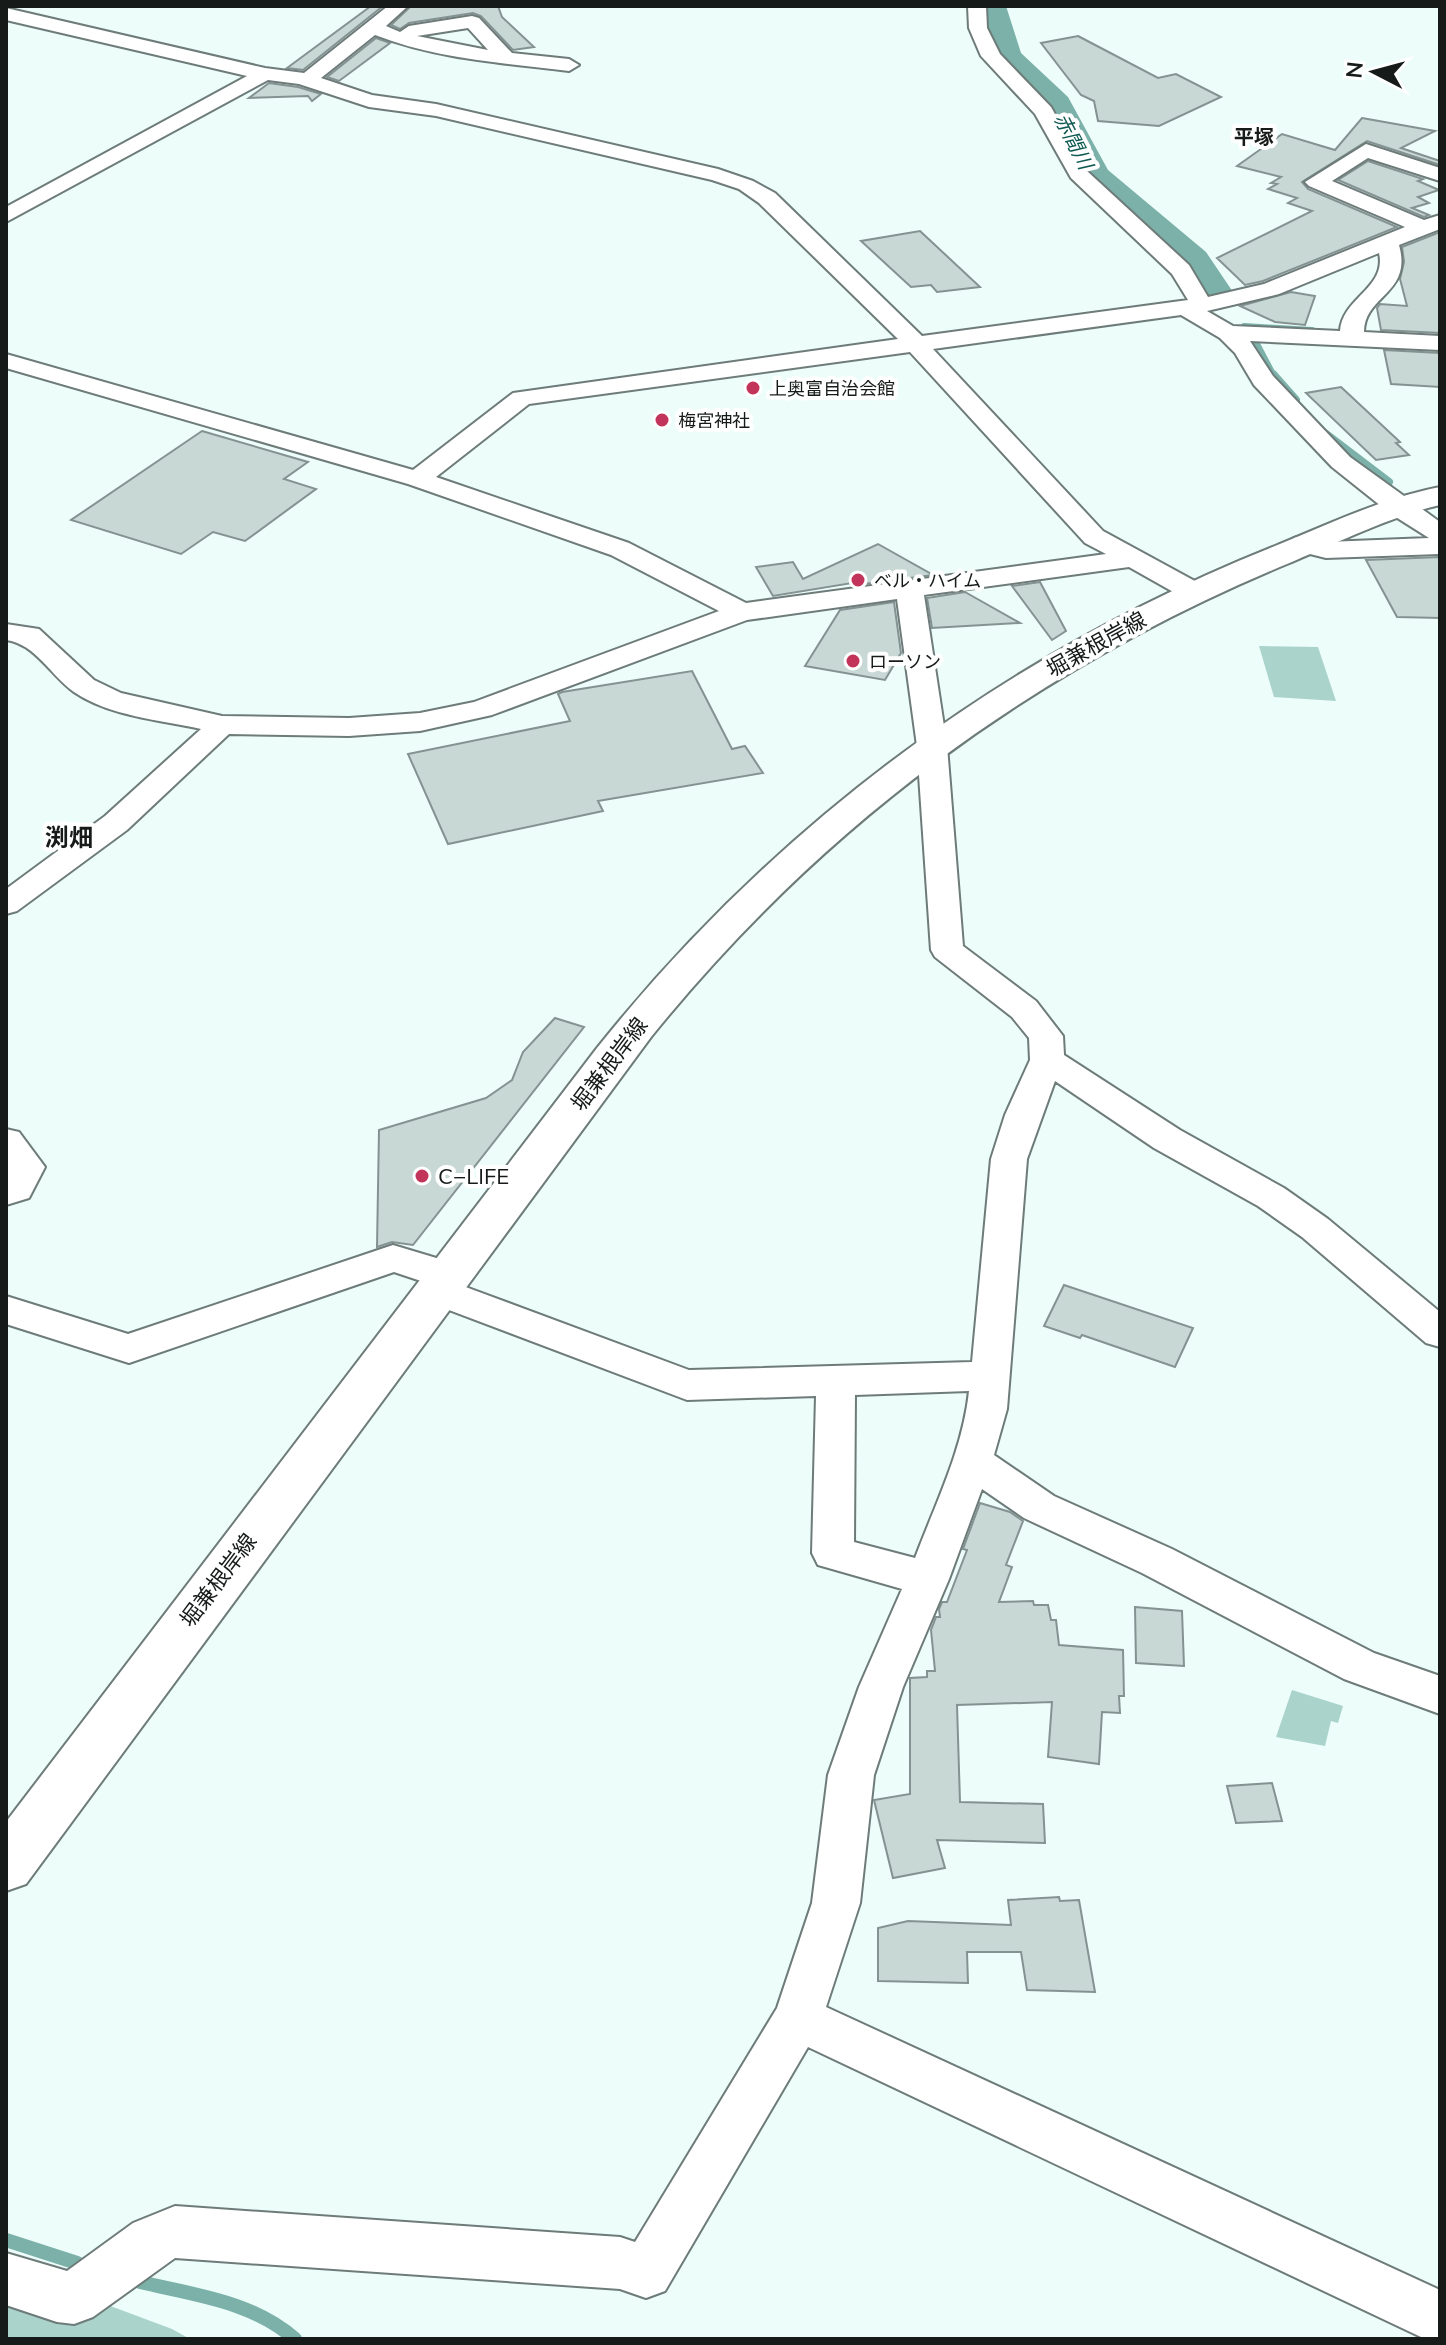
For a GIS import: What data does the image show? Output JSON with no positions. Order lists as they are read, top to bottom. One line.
{"streets":{"main road":["堀兼根岸線"]},"districts":["平塚","渕畑"],"water":["赤間川"],"places":["上奥富自治会館","梅宮神社","ベル・ハイム","ローソン","C−LIFE"],"north":"left"}
